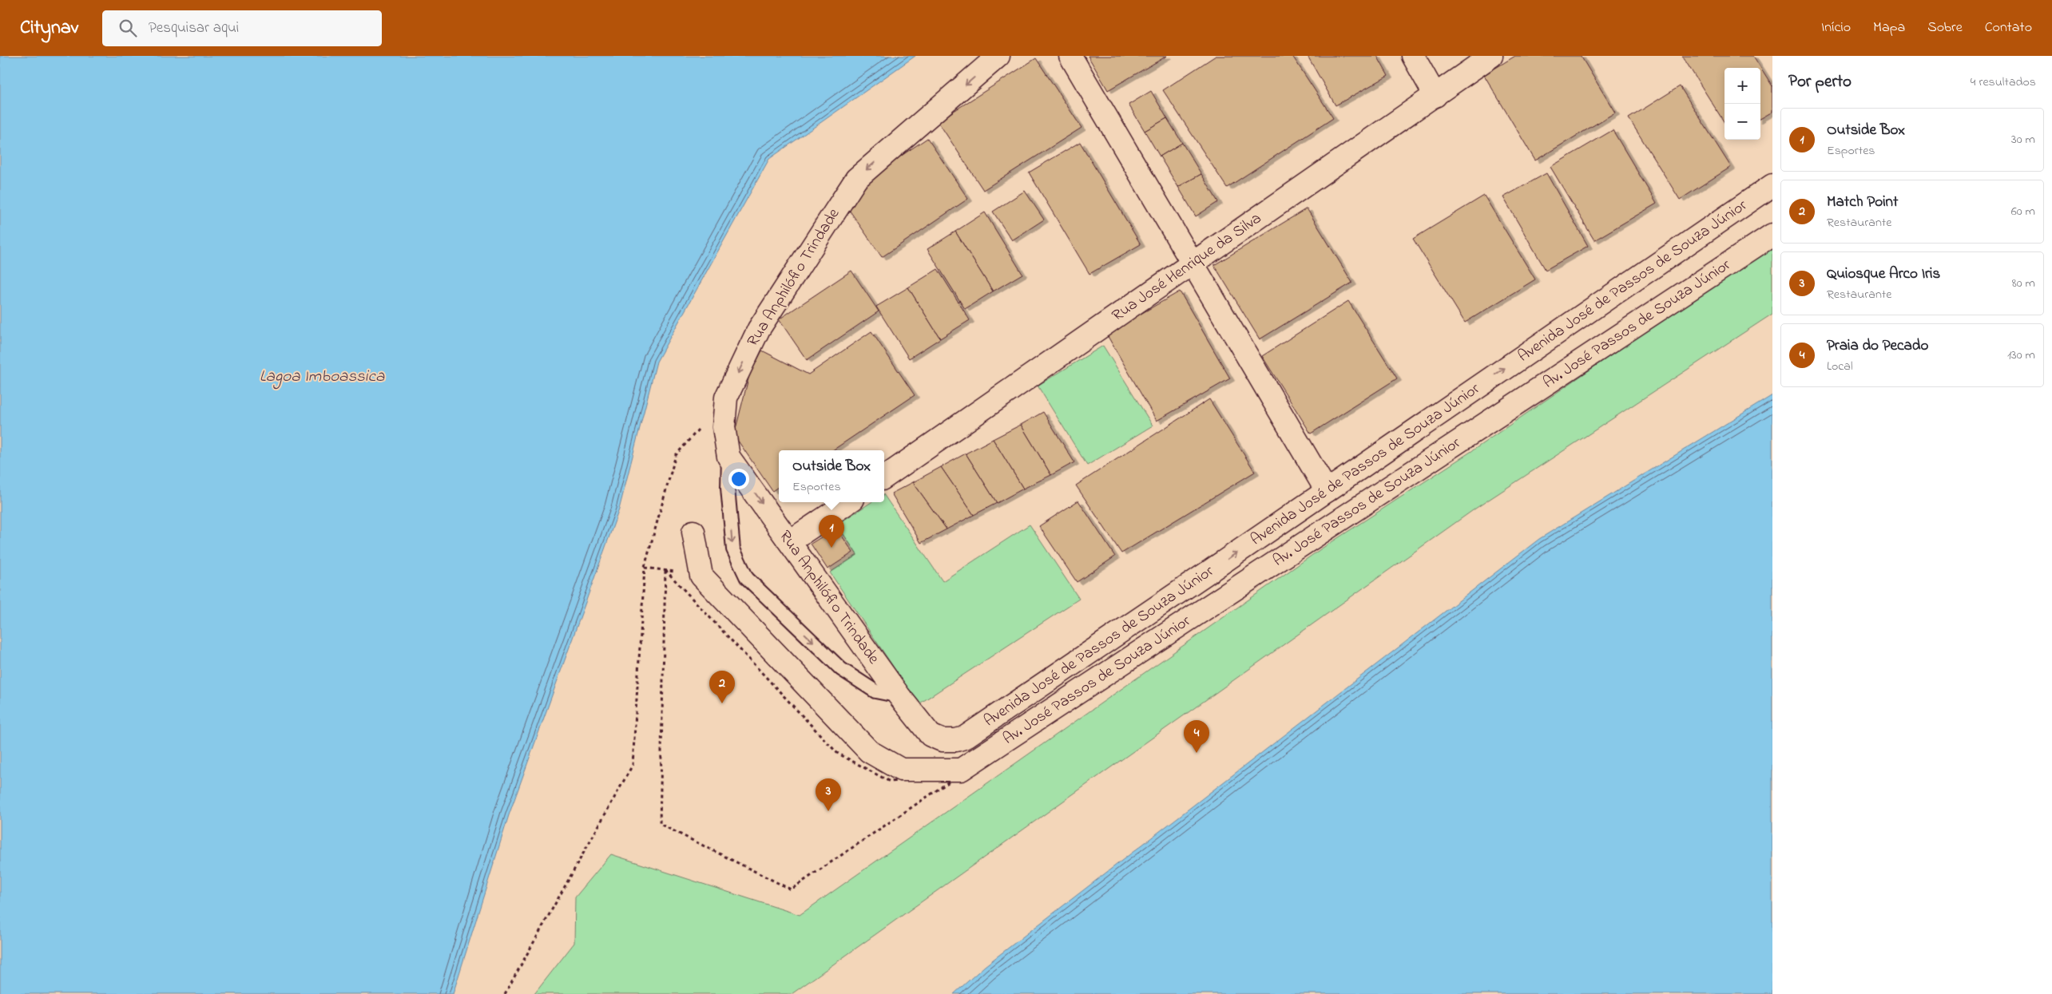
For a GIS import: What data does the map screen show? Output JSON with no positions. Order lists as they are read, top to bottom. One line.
{"streets":{"street":["Rua José Henrique da Silva","Rua Anphilófio Trindade","Avenida José de Passos de Souza Júnior","Av. José Passos de Souza Júnior"]},"crossings":[["Rua Anphilófio Trindade","Avenida José de Passos de Souza Júnior"]],"one_way":["Rua Anphilófio Trindade","Avenida José de Passos de Souza Júnior"],"water":["Lagoa Imboassica"],"page":{"header":"Citynav","search":"Pesquisar aqui","nav":["Início","Mapa","Sobre","Contato"],"heading":["Por perto","4 resultados"],"map_buttons":["+","−"],"list":[{"mark":"1","name":"Outside Box","note":"Esportes","value":"30 m"},{"mark":"2","name":"Match Point","note":"Restaurante","value":"60 m"},{"mark":"3","name":"Quiosque Arco Iris","note":"Restaurante","value":"80 m"},{"mark":"4","name":"Praia do Pecado","note":"Local","value":"130 m"}],"popup":["Outside Box","Esportes"],"pins":["1","2","4","3"]}}
